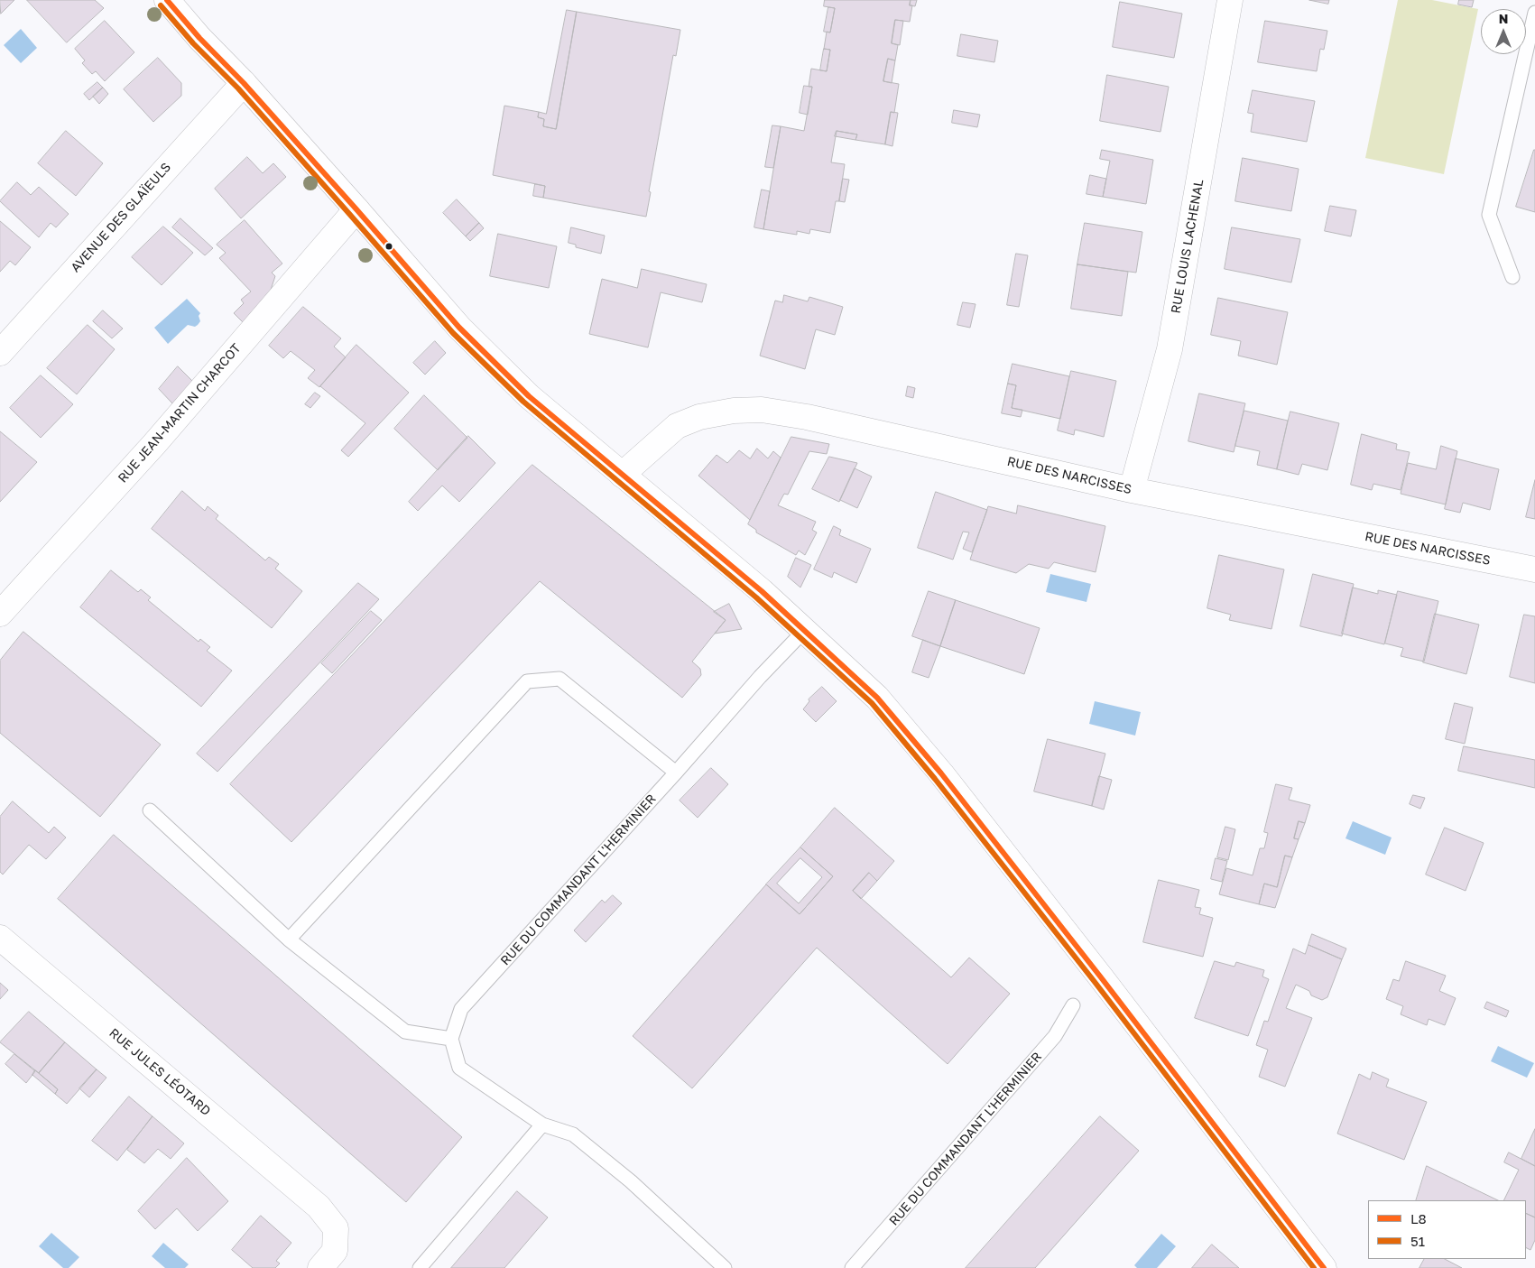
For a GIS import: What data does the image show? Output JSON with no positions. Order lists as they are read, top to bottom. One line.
{"streets":{"street":["AVENUE DES GLAÏEULS","RUE LOUIS LACHENAL","RUE JEAN-MARTIN CHARCOT","RUE DES NARCISSES","RUE JULES LÉOTARD"],"lane":["RUE DU COMMANDANT L'HERMINIER"]},"crossings":[["RUE LOUIS LACHENAL","RUE DES NARCISSES"]],"lines":["transit line L8","transit line 51"],"legend":["L8","51"],"north":"top"}
